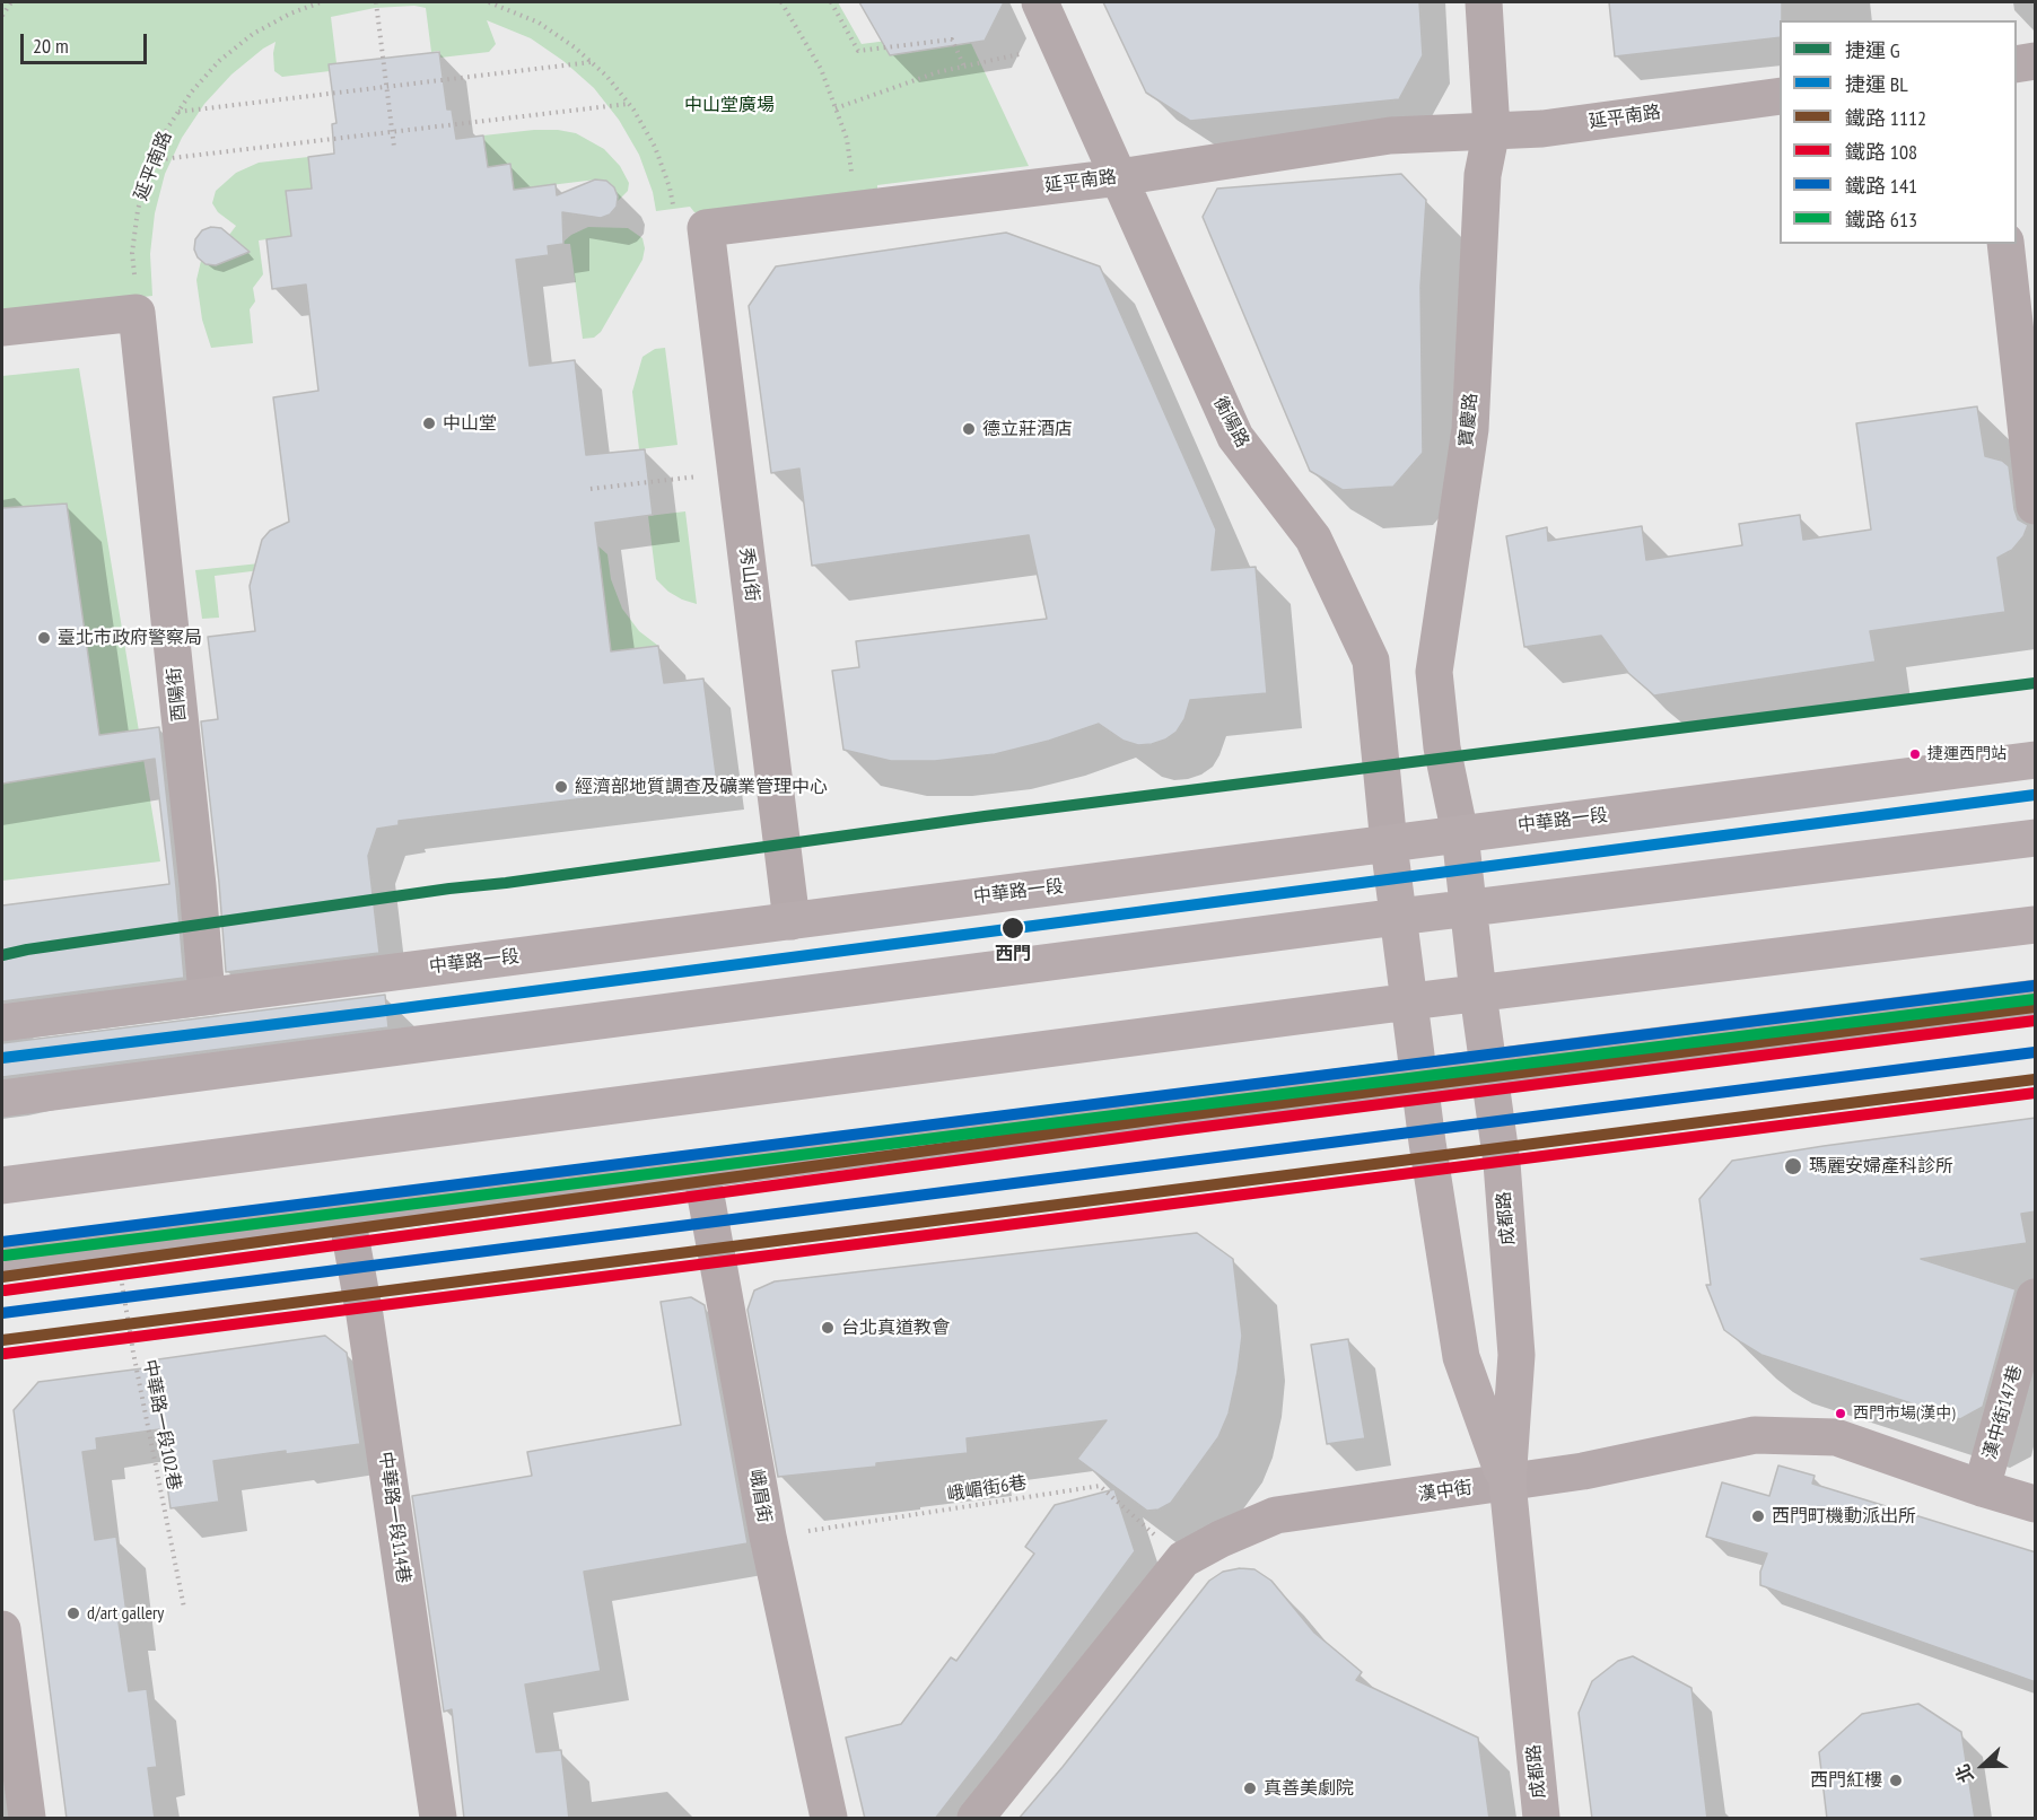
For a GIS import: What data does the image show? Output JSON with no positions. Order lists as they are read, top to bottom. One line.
{"streets":{"main road":["中華路一段","成都路"],"street":["延平南路","寶慶路","衡陽路","秀山街","酉陽街","漢中街147巷","漢中街","峨眉街","中華路一段114巷"],"path":["中華路一段102巷","峨嵋街6巷"]},"crossings":[["延平南路","寶慶路"],["延平南路","衡陽路"],["延平南路","秀山街"],["延平南路","酉陽街"],["寶慶路","中華路一段"],["寶慶路","成都路"],["衡陽路","中華路一段"],["衡陽路","成都路"],["秀山街","中華路一段"],["酉陽街","中華路一段"],["中華路一段","成都路"],["成都路","漢中街"],["漢中街147巷","漢中街"],["峨嵋街6巷","漢中街"],["峨嵋街6巷","峨眉街"]],"parks":["中山堂廣場"],"places":["中山堂","德立莊酒店","臺北市政府警察局","捷運西門站","經濟部地質調查及礦業管理中心","西門","瑪麗安婦產科診所","台北真道教會","西門市場(漢中)","西門町機動派出所","d/art gallery","西門紅樓","真善美劇院"],"lines":["metro line G","metro line BL","rail line 141","rail line 613","rail line 1112","rail line 108"],"legend":["捷運 G","捷運 BL","鐵路 1112","鐵路 108","鐵路 141","鐵路 613"],"scale_bar":"20 m","north":"left"}
